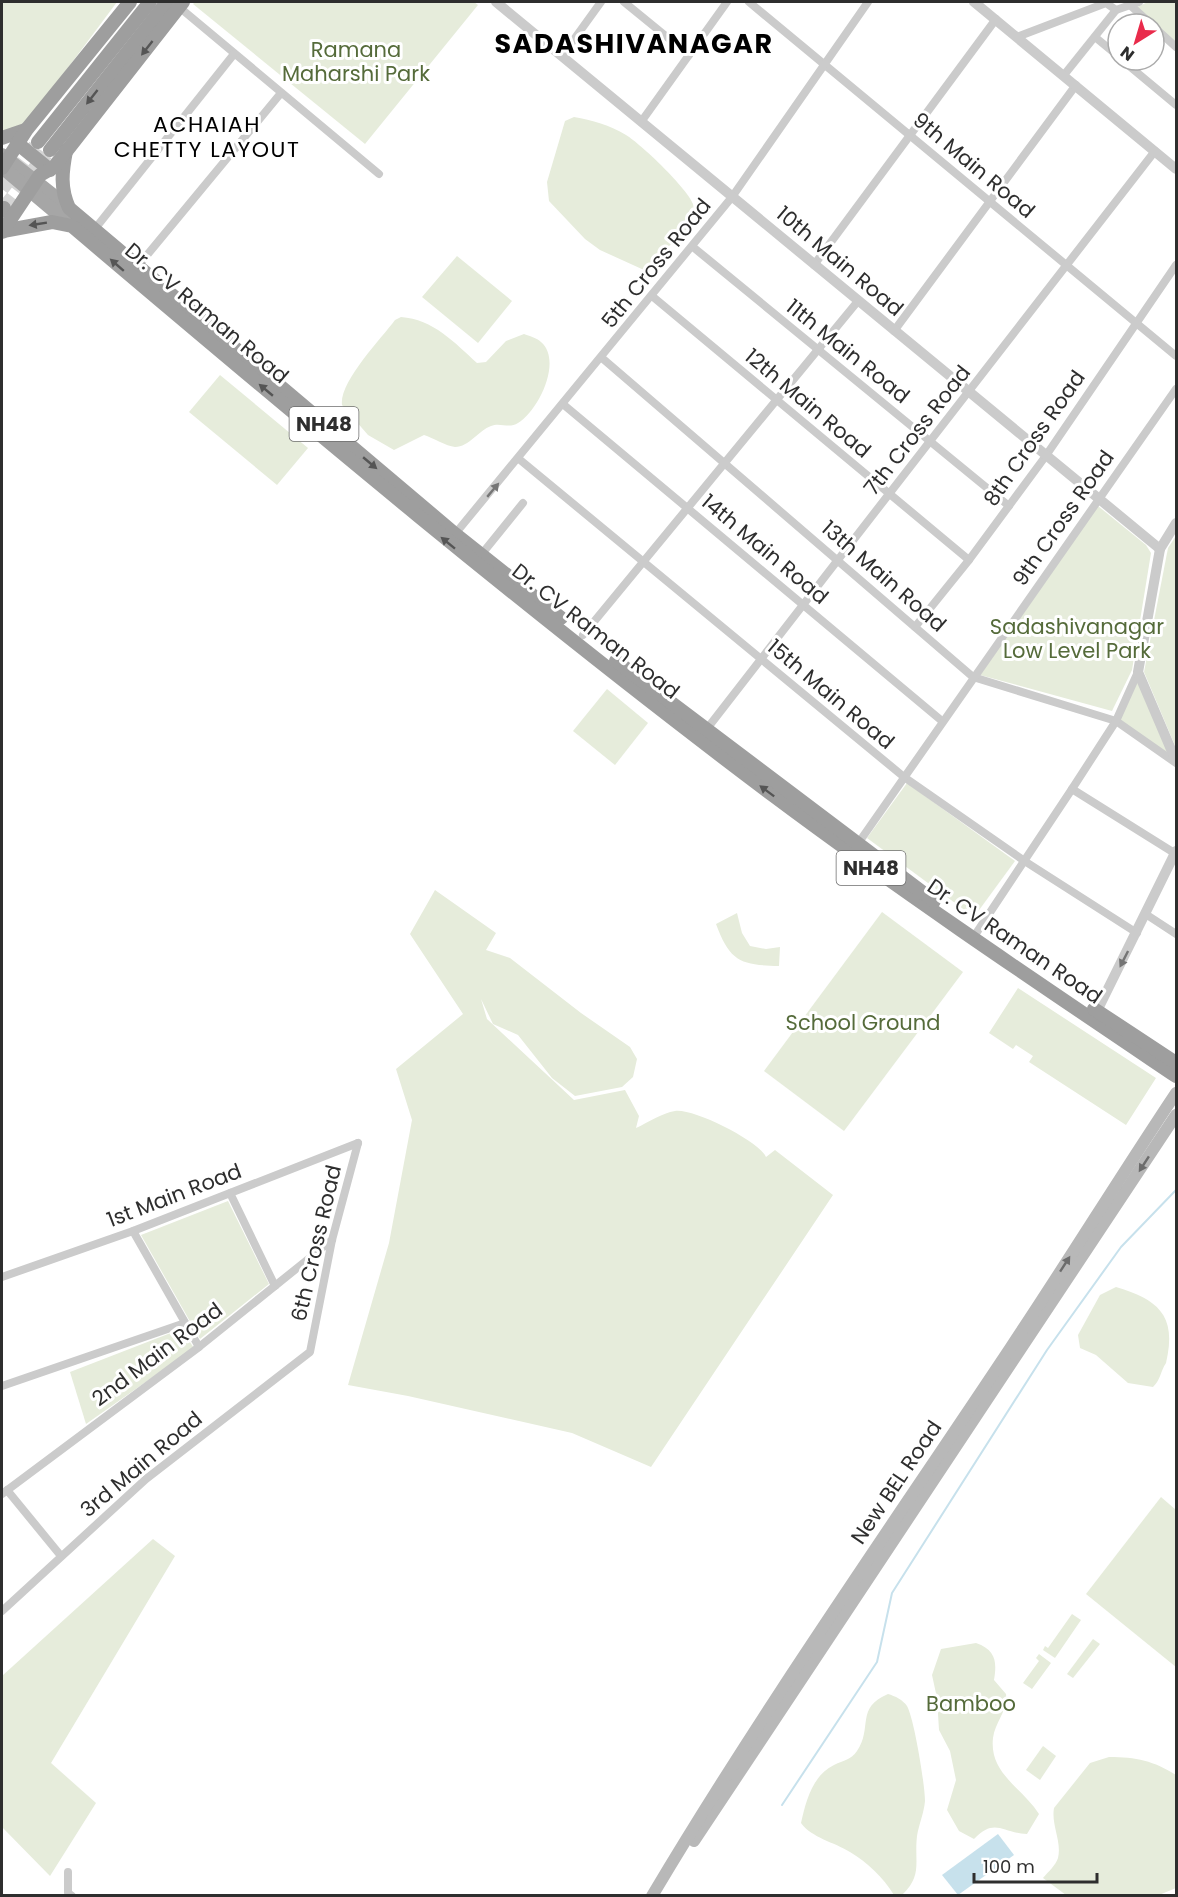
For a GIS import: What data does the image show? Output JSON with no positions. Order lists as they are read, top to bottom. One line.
{"streets":{"highway":["Dr. CV Raman Road","NH48"],"main road":["New BEL Road"],"street":["9th Main Road","10th Main Road","5th Cross Road","11th Main Road","12th Main Road","7th Cross Road","8th Cross Road","9th Cross Road","14th Main Road","13th Main Road","15th Main Road","1st Main Road","6th Cross Road","2nd Main Road","3rd Main Road"]},"crossings":[["9th Main Road","5th Cross Road"],["9th Main Road","7th Cross Road"],["9th Main Road","8th Cross Road"],["10th Main Road","5th Cross Road"],["10th Main Road","7th Cross Road"],["10th Main Road","8th Cross Road"],["10th Main Road","9th Cross Road"],["5th Cross Road","Dr. CV Raman Road"],["5th Cross Road","11th Main Road"],["5th Cross Road","12th Main Road"],["5th Cross Road","14th Main Road"],["5th Cross Road","13th Main Road"],["5th Cross Road","15th Main Road"],["Dr. CV Raman Road","7th Cross Road"],["Dr. CV Raman Road","9th Cross Road"],["11th Main Road","7th Cross Road"],["11th Main Road","8th Cross Road"],["12th Main Road","7th Cross Road"],["12th Main Road","8th Cross Road"],["7th Cross Road","14th Main Road"],["7th Cross Road","13th Main Road"],["7th Cross Road","15th Main Road"],["8th Cross Road","13th Main Road"],["9th Cross Road","14th Main Road"],["9th Cross Road","13th Main Road"],["9th Cross Road","15th Main Road"],["1st Main Road","6th Cross Road"],["6th Cross Road","2nd Main Road"],["6th Cross Road","3rd Main Road"]],"districts":["SADASHIVANAGAR","ACHAIAH CHETTY LAYOUT"],"parks":["Ramana Maharshi Park","Sadashivanagar Low Level Park","School Ground","Bamboo"],"scale_bar":"100 m","north":"bottom left"}
